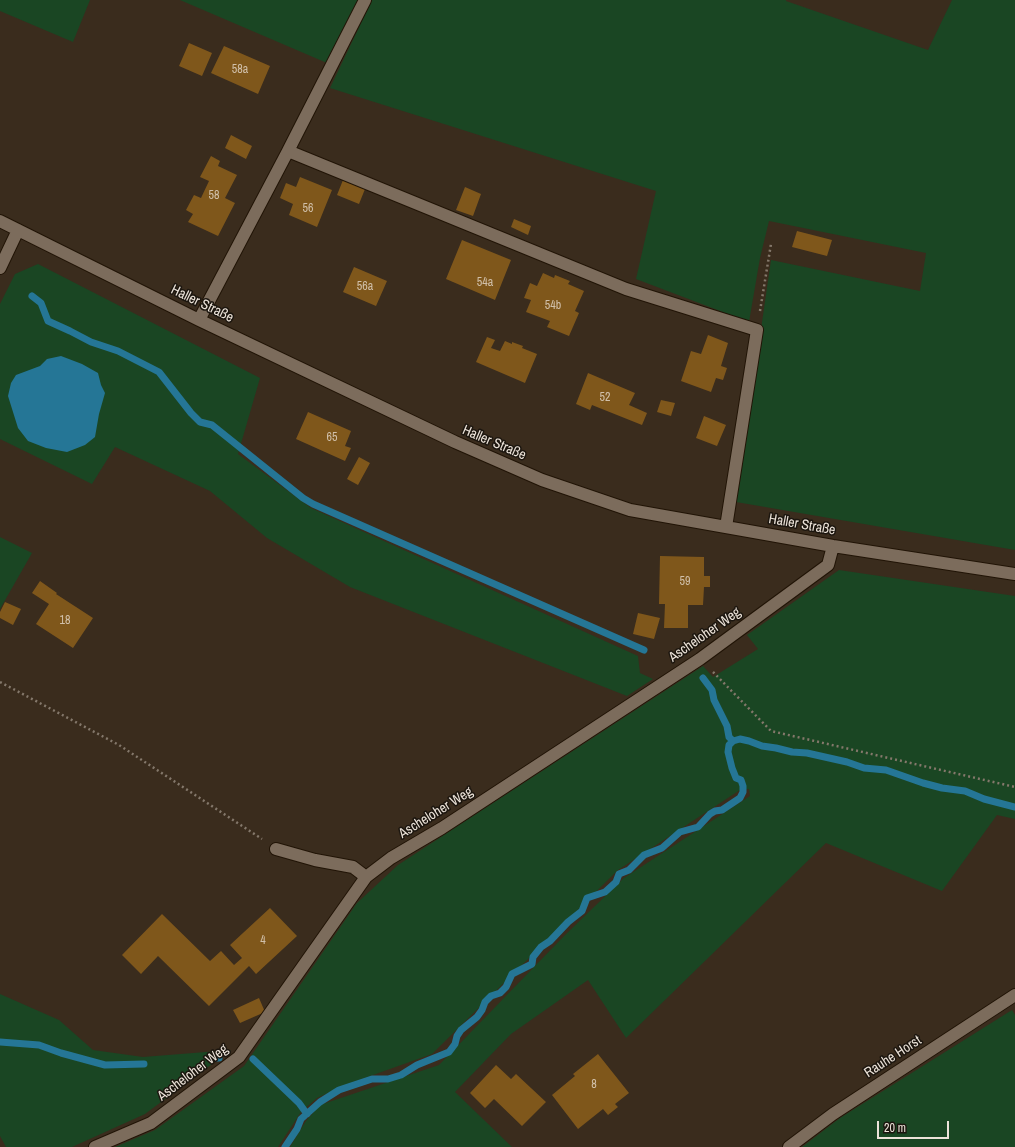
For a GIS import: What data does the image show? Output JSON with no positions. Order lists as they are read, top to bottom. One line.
{"streets":{"street":["Haller Straße","Ascheloher Weg","Rauhe Horst"]},"crossings":[["Haller Straße","Ascheloher Weg"]],"house_numbers":["58a","58","56","54a","56a","54b","52","65","59","18","4","8"],"scale_bar":"20 m"}
